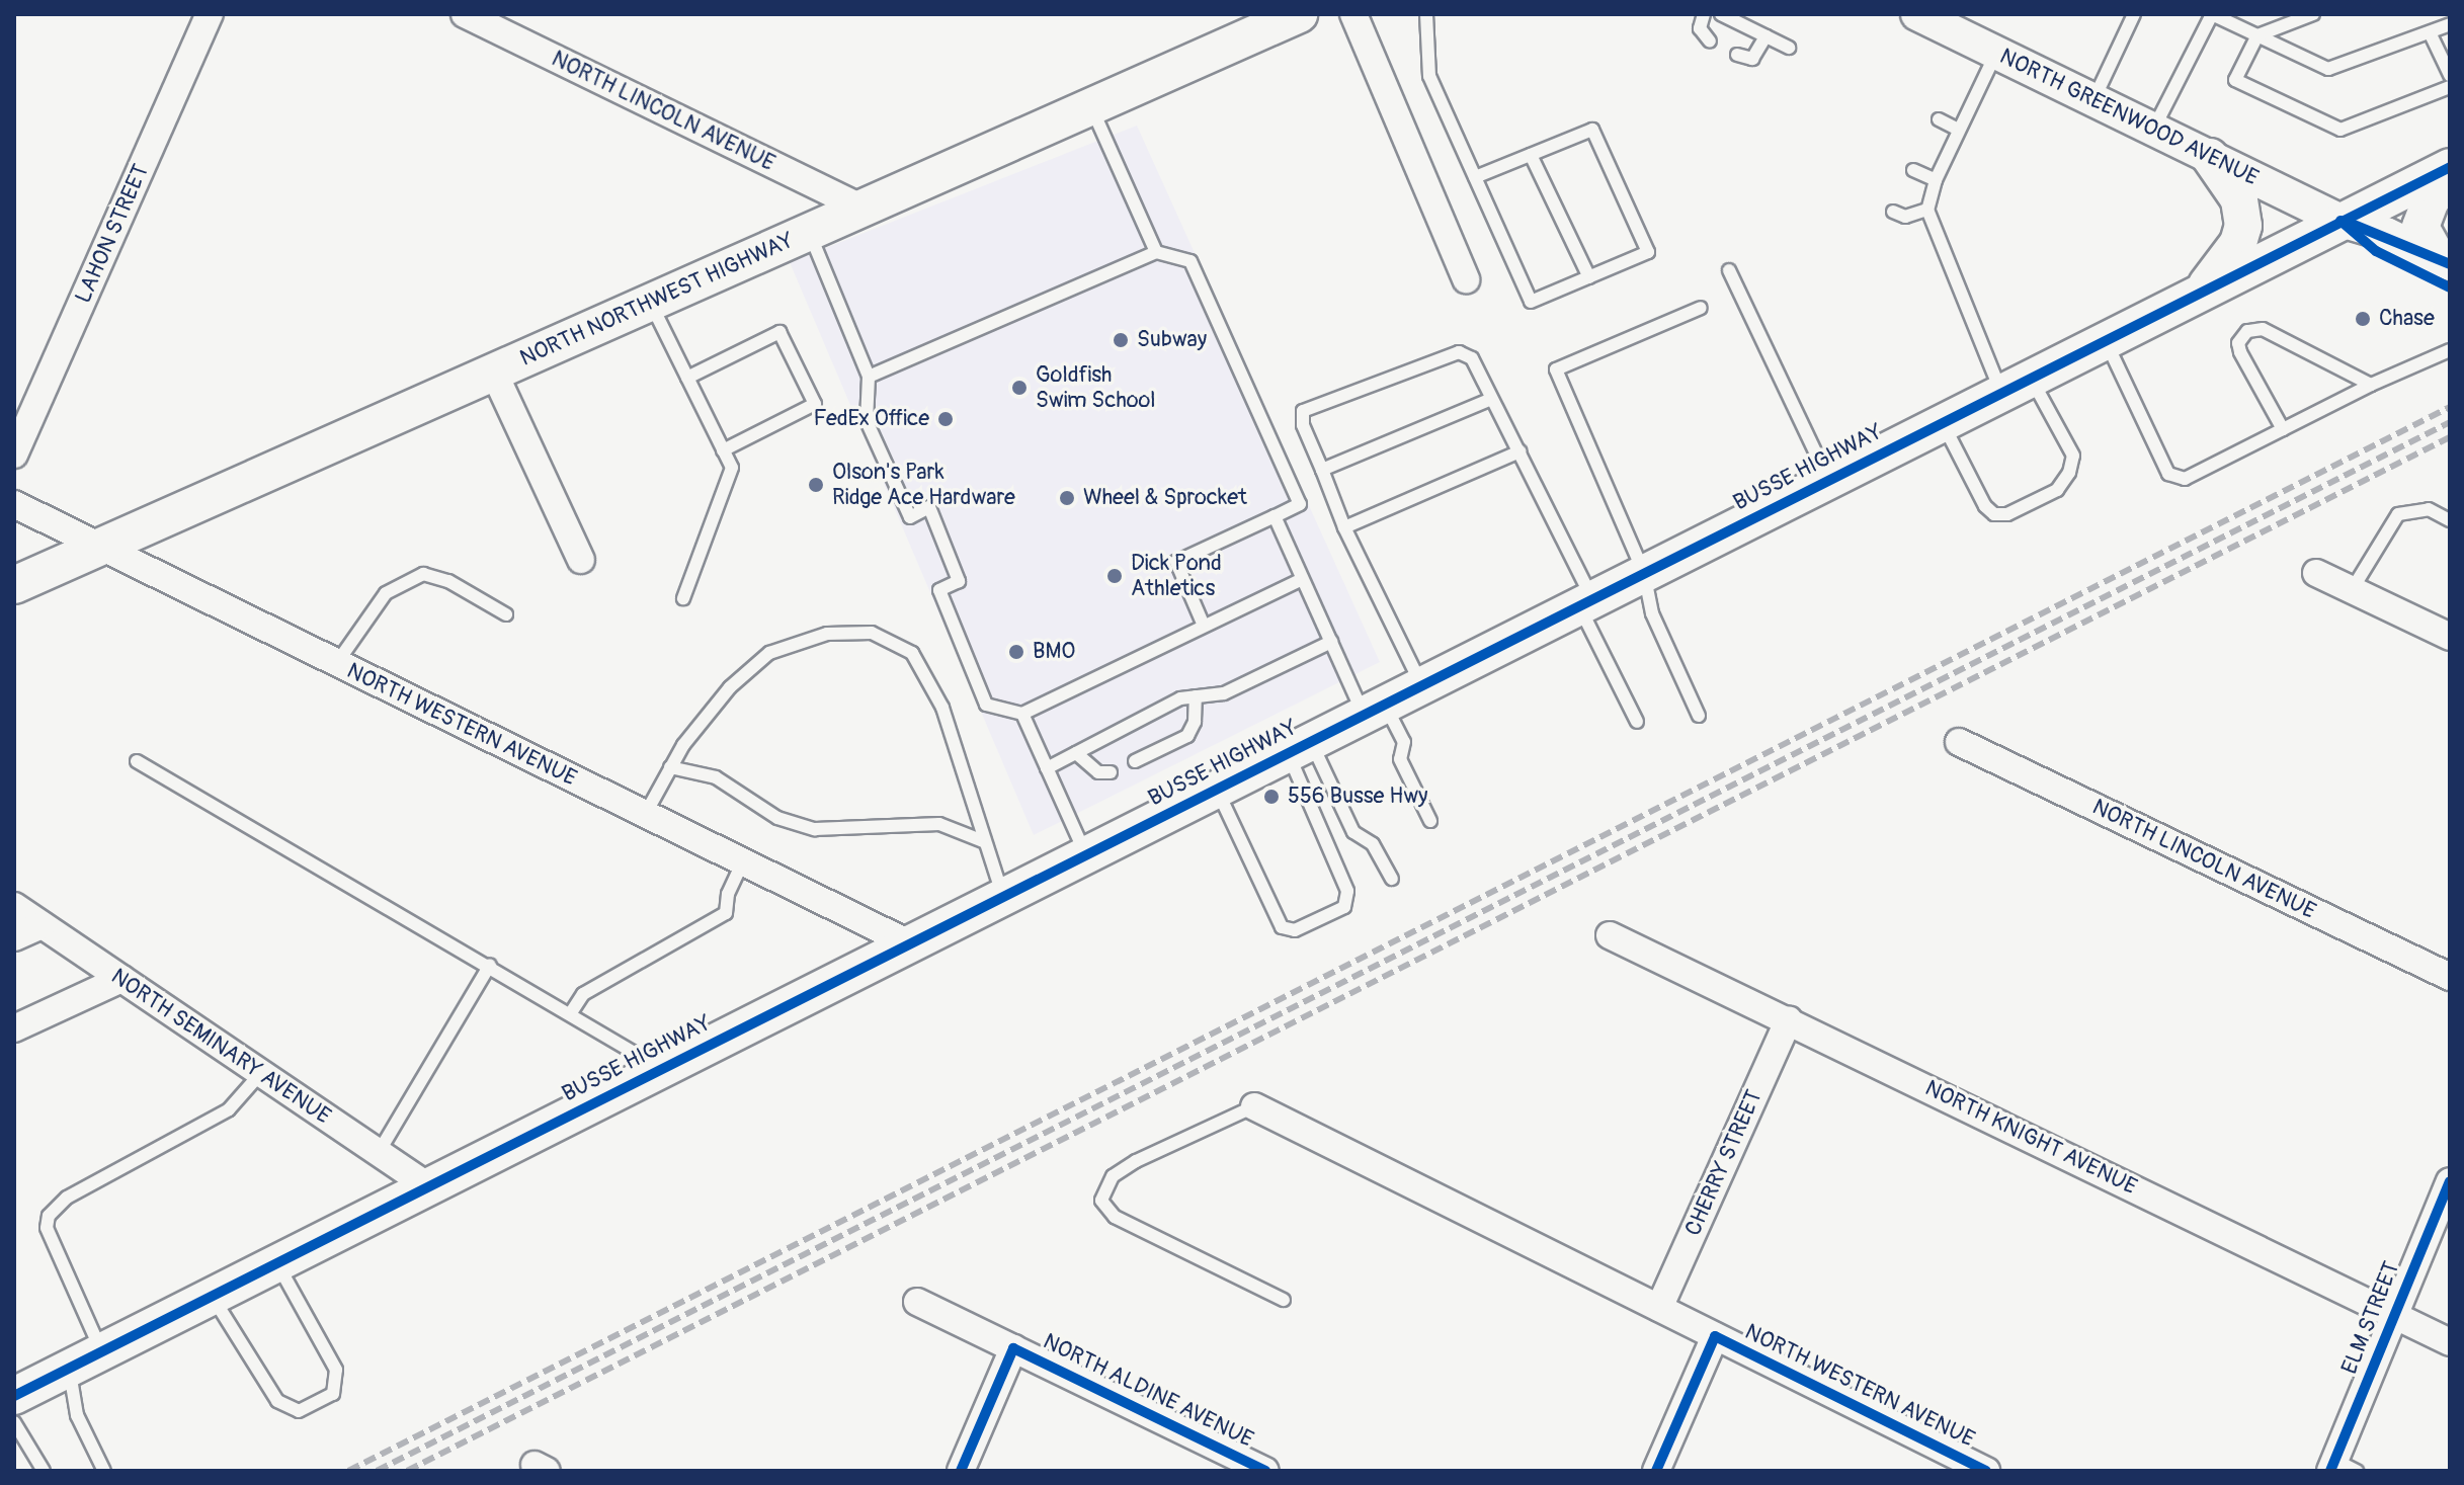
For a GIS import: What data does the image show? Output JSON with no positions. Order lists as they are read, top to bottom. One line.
{"streets":{"main road":["NORTH NORTHWEST HIGHWAY","BUSSE HIGHWAY"],"street":["NORTH LINCOLN AVENUE","NORTH GREENWOOD AVENUE","LAHON STREET","NORTH WESTERN AVENUE","NORTH SEMINARY AVENUE","NORTH KNIGHT AVENUE","CHERRY STREET","ELM STREET","NORTH ALDINE AVENUE"]},"crossings":[["NORTH LINCOLN AVENUE","NORTH NORTHWEST HIGHWAY"],["NORTH GREENWOOD AVENUE","BUSSE HIGHWAY"],["NORTH NORTHWEST HIGHWAY","NORTH WESTERN AVENUE"],["BUSSE HIGHWAY","NORTH WESTERN AVENUE"],["BUSSE HIGHWAY","NORTH SEMINARY AVENUE"],["NORTH WESTERN AVENUE","CHERRY STREET"],["NORTH KNIGHT AVENUE","CHERRY STREET"],["NORTH KNIGHT AVENUE","ELM STREET"]],"places":["Chase","Subway","Goldfish Swim School","FedEx Office","Olson's Park Ridge Ace Hardware","Wheel & Sprocket","Dick Pond Athletics","BMO","556 Busse Hwy"]}
